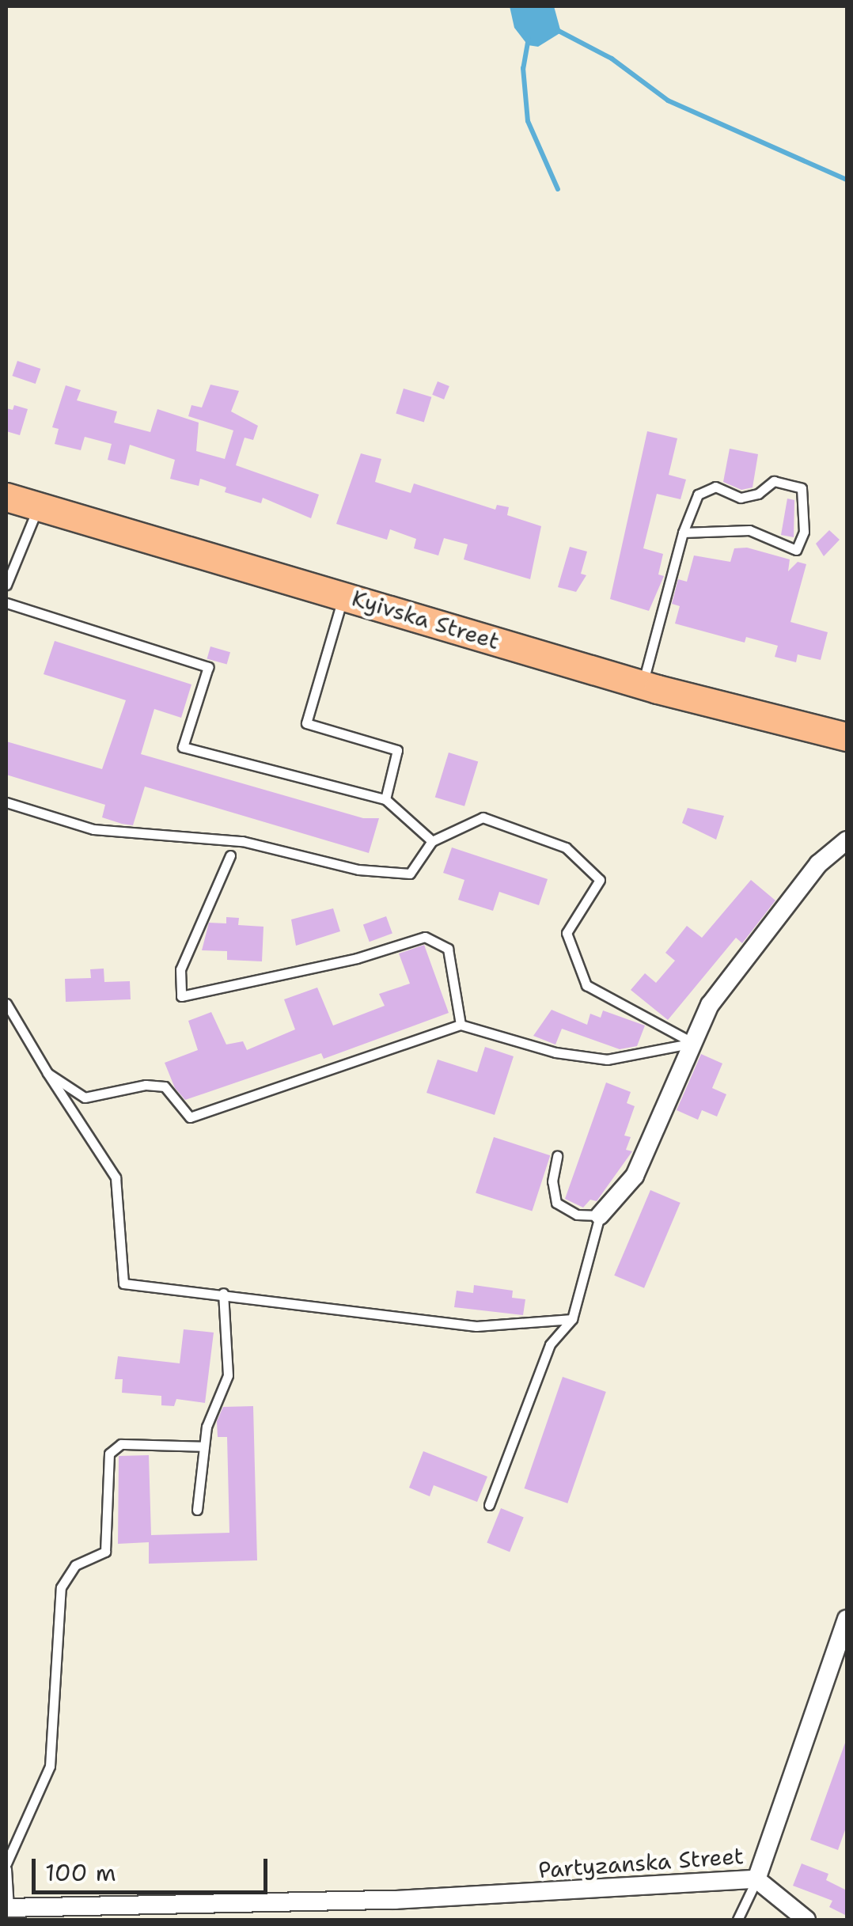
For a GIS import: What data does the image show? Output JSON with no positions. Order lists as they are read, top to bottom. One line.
{"streets":{"main road":["Kyivska Street"],"street":["Partyzanska Street"]},"scale_bar":"100 m"}
